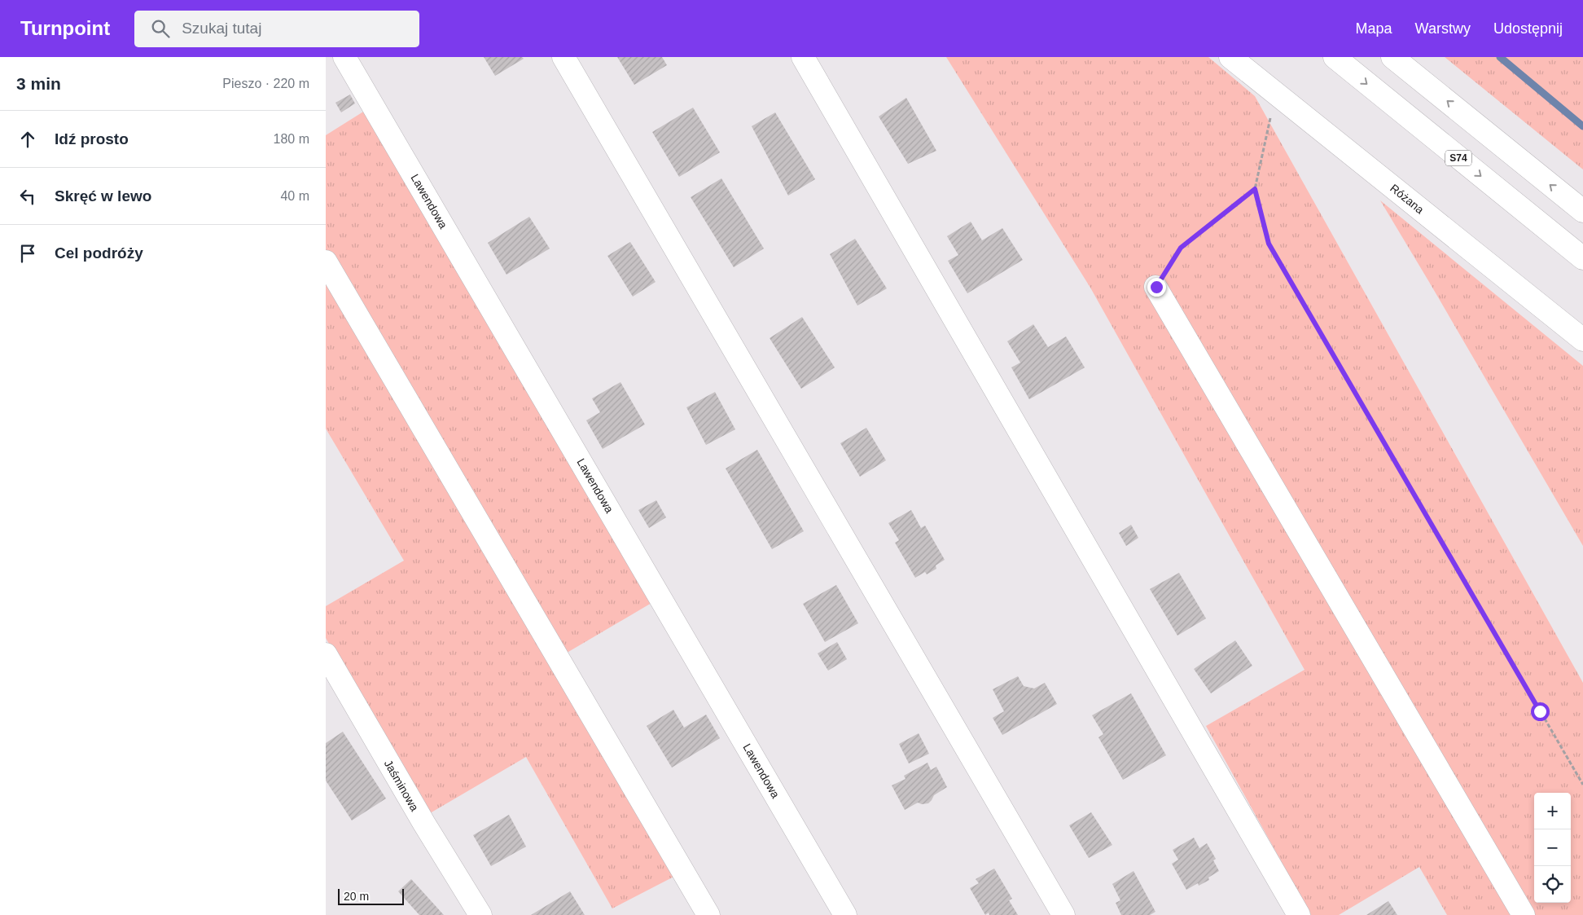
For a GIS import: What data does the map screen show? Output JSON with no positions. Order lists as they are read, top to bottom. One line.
{"streets":{"main road":["S74","Różana","Lawendowa","Jaśminowa"]},"scale_bar":"20 m","page":{"header":"Turnpoint","search":"Szukaj tutaj","nav":["Mapa","Warstwy","Udostępnij"],"heading":["3 min","Pieszo · 220 m"],"list":[["Idź prosto","180 m"],["Skręć w lewo","40 m"],"Cel podróży"],"map_buttons":["+","−"],"scale":"20 m"}}
